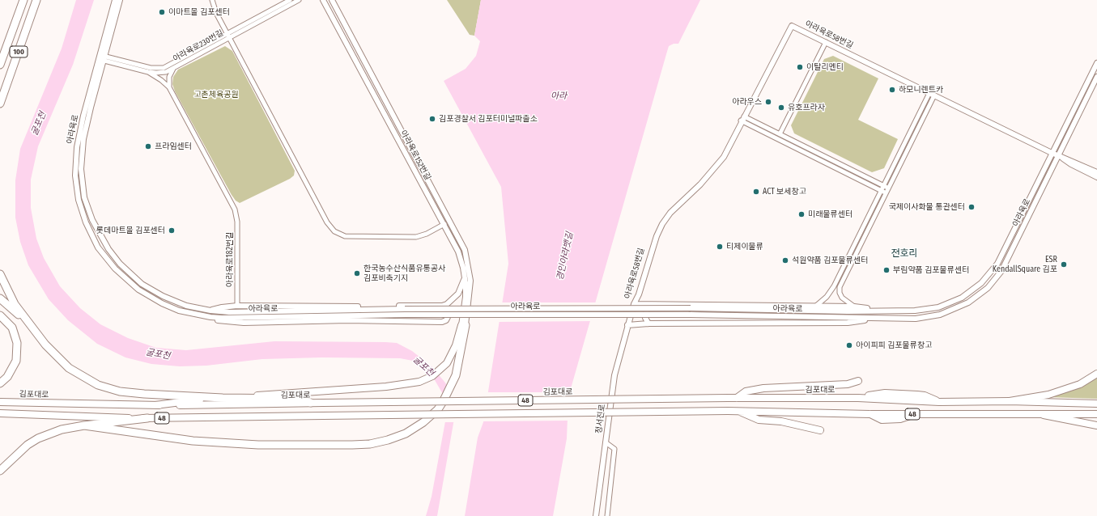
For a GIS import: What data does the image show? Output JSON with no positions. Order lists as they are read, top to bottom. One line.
{"streets":{"highway":["100"],"main road":["김포대로","48"],"street":["아라육로58번길","아라육로230번길","아라육로","아라육로152번길","아라육로182번길","정서진로"]},"crossings":[["아라육로58번길","아라육로"],["아라육로58번길","정서진로"],["아라육로230번길","아라육로"]],"districts":["전호리"],"water":["아라","굴포천","경인아라뱃길"],"parks":["고촌체육공원"],"places":["이마트몰 김포센터","이탈리멘티","하모니렌트카","아라우스","유호프라자","김포경찰서 김포터미널파출소","프라임센터","ACT 보세창고","국제이사화물 통관센터","미래물류센터","롯데마트몰 김포센터","티제이물류","석원약품 김포물류센터","ESR KendallSquare 김포","부림약품 김포물류센터","한국농수산식품유통공사 김포비축기지","아이피피 김포물류창고"]}
